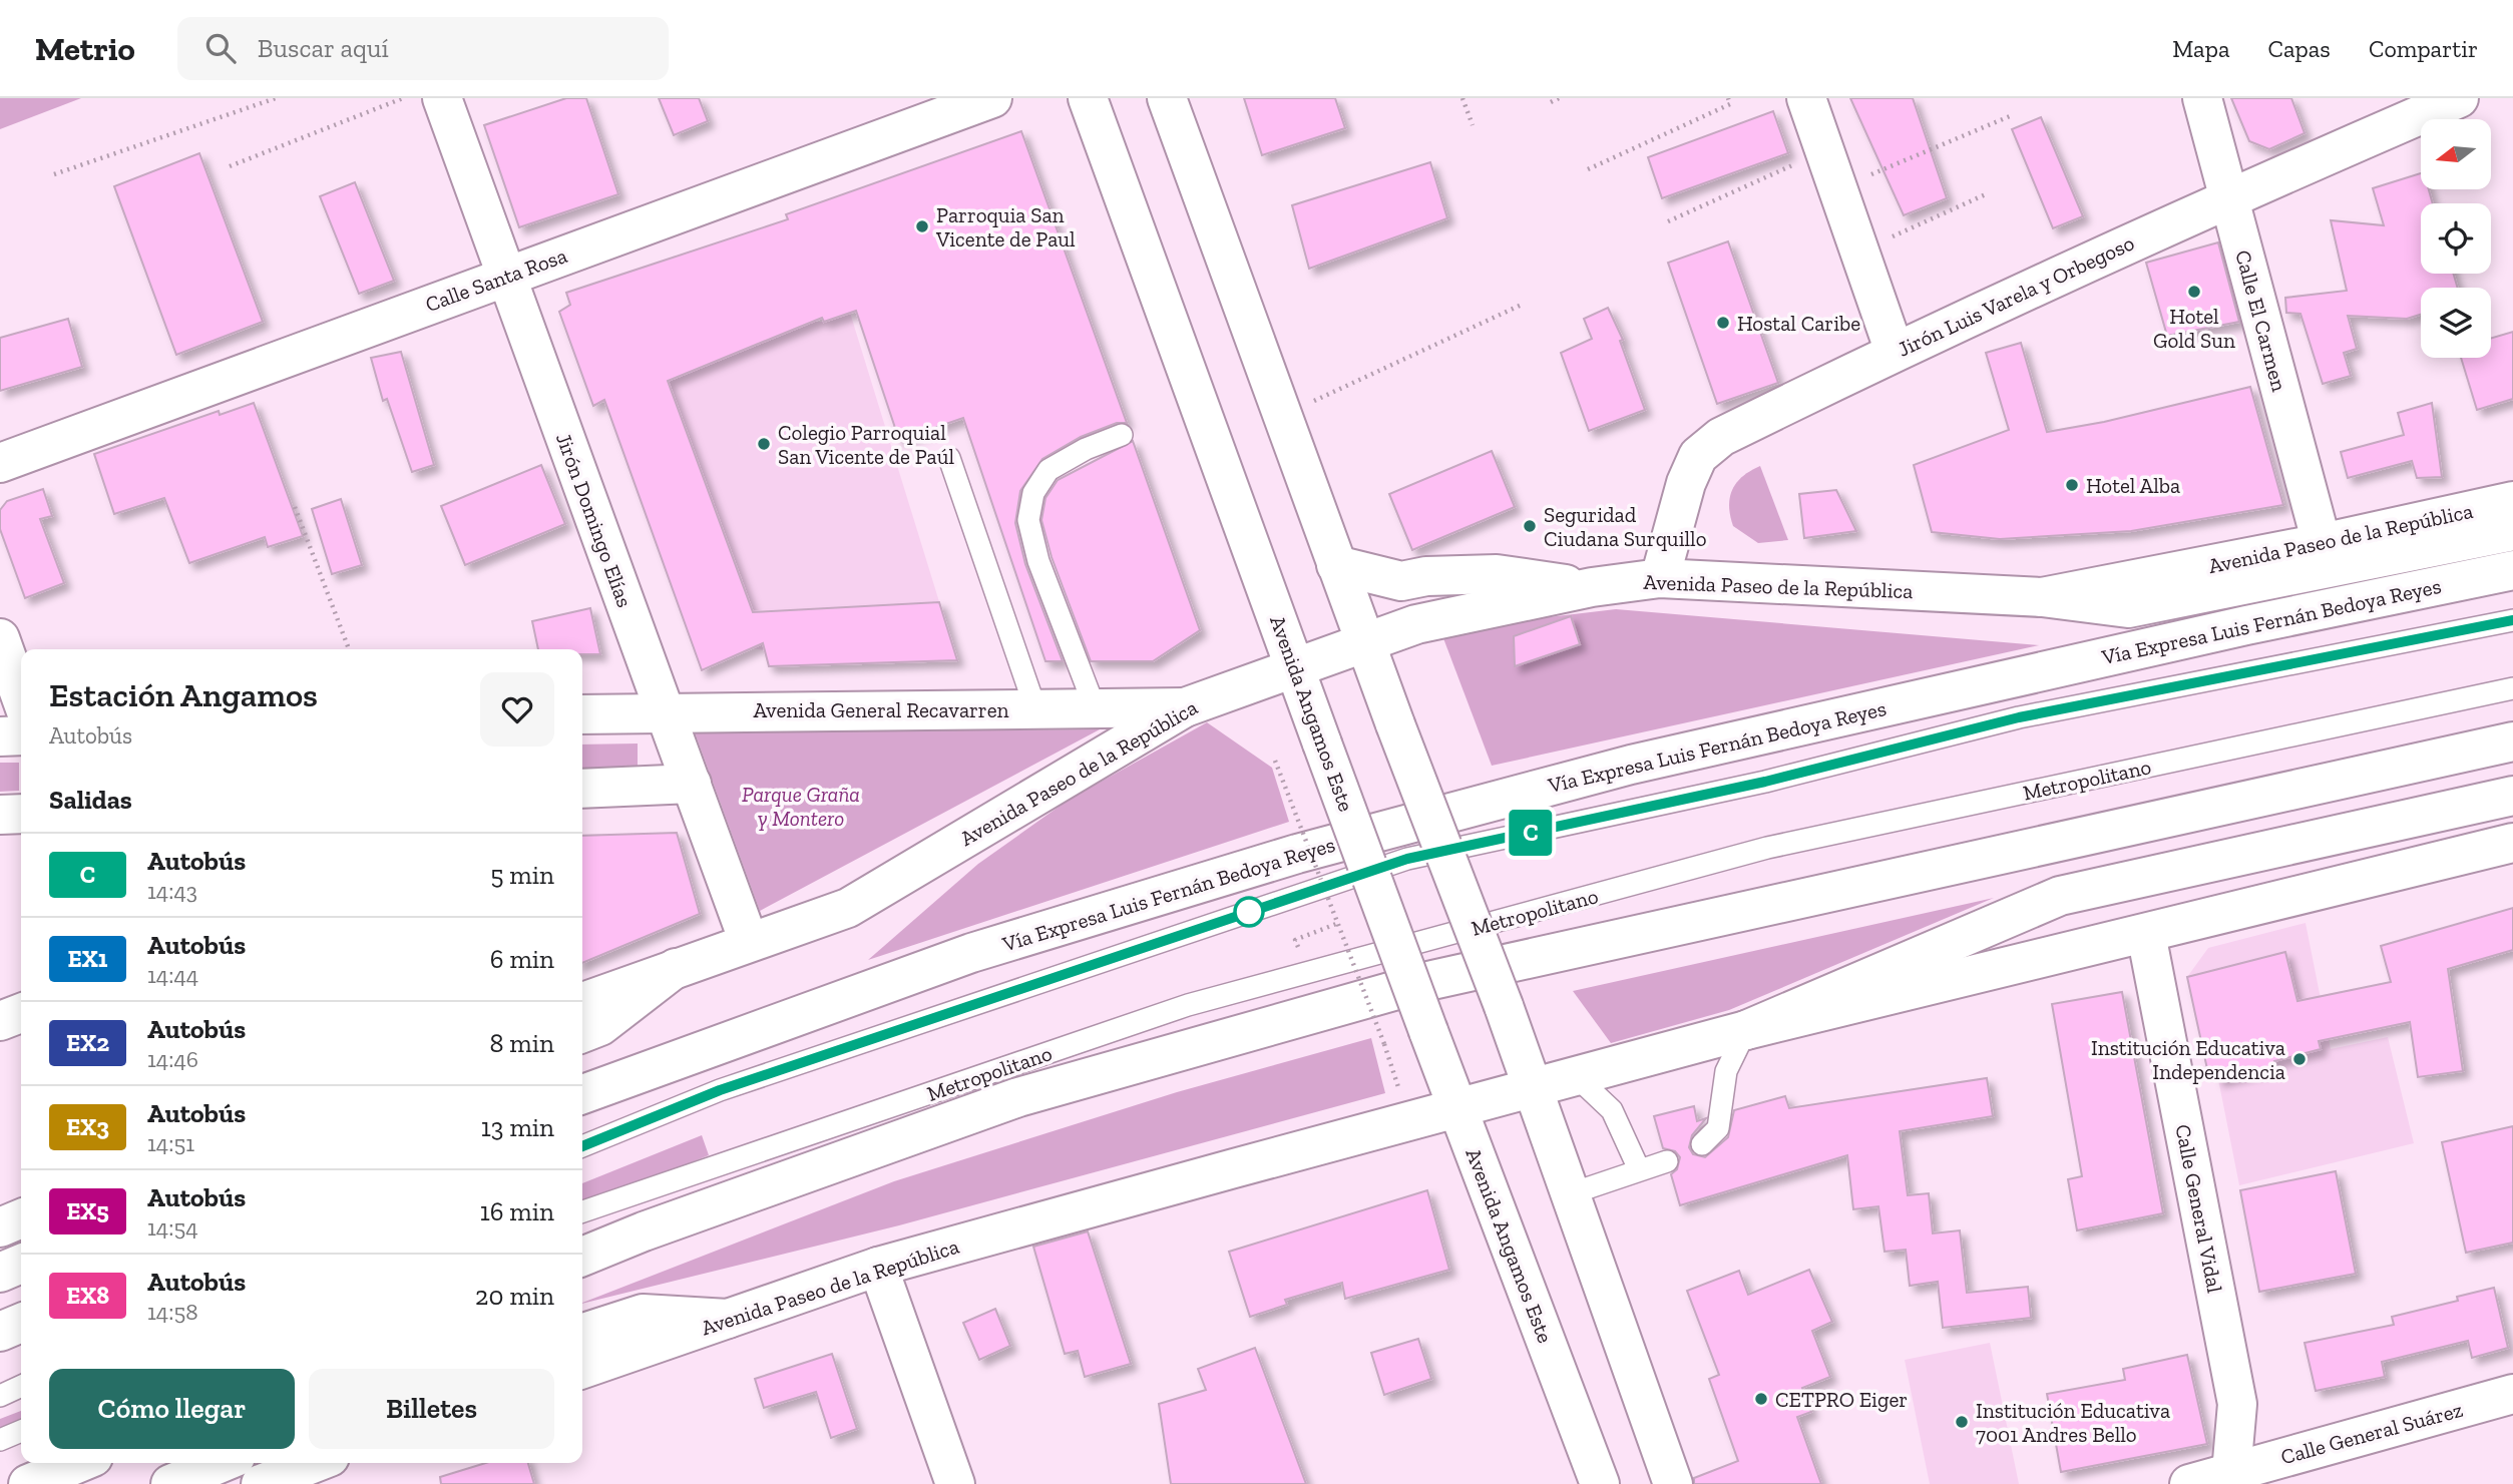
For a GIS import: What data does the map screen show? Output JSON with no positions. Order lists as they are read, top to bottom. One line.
{"streets":{"main road":["Calle Santa Rosa","Jirón Luis Varela y Orbegoso","Calle El Carmen","Jirón Domingo Elías","Avenida Paseo de la República","Vía Expresa Luis Fernán Bedoya Reyes","Avenida General Recavarren","Avenida Angamos Este","Calle General Vidal","Calle General Suárez"],"lane":["Metropolitano"]},"crossings":[["Calle Santa Rosa","Jirón Domingo Elías"],["Jirón Luis Varela y Orbegoso","Calle El Carmen"],["Jirón Luis Varela y Orbegoso","Avenida Paseo de la República"],["Calle El Carmen","Avenida Paseo de la República"],["Jirón Domingo Elías","Avenida Paseo de la República"],["Jirón Domingo Elías","Avenida General Recavarren"],["Avenida Paseo de la República","Avenida General Recavarren"],["Avenida Paseo de la República","Avenida Angamos Este"],["Avenida Paseo de la República","Calle General Vidal"],["Calle General Vidal","Calle General Suárez"]],"parks":["Parque Graña y Montero"],"places":["Parroquia San Vicente de Paul","Hotel Gold Sun","Hostal Caribe","Colegio Parroquial San Vicente de Paúl","Hotel Alba","Seguridad Ciudana Surquillo","Institución Educativa Independencia","CETPRO Eiger","Institución Educativa 7001 Andres Bello"],"lines":["bus line C"],"north":"left","page":{"header":"Metrio","search":"Buscar aquí","nav":["Mapa","Capas","Compartir"],"on_map":"C","heading":[["Estación Angamos","Autobús"],"Salidas"],"list":[{"mark":"C","name":"Autobús","note":"14:43","value":"5 min"},{"mark":"EX1","name":"Autobús","note":"14:44","value":"6 min"},{"mark":"EX2","name":"Autobús","note":"14:46","value":"8 min"},{"mark":"EX3","name":"Autobús","note":"14:51","value":"13 min"},{"mark":"EX5","name":"Autobús","note":"14:54","value":"16 min"},{"mark":"EX8","name":"Autobús","note":"14:58","value":"20 min"}],"buttons":["Cómo llegar","Billetes"]}}
